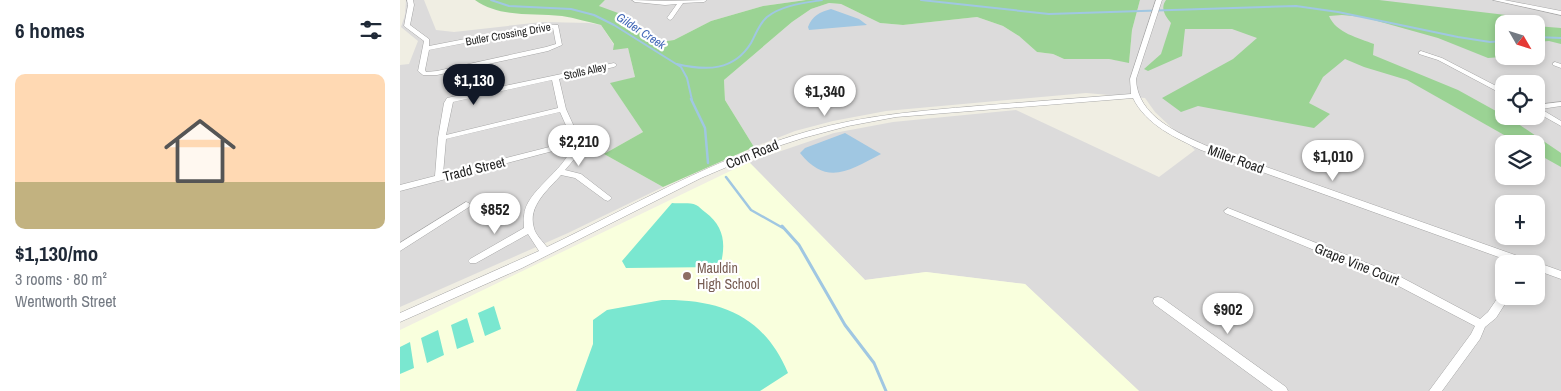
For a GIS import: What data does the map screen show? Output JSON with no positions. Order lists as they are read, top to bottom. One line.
{"streets":{"street":["Butler Crossing Drive","Stolls Alley","Corn Road","Miller Road","Tradd Street","Grape Vine Court"]},"crossings":[["Corn Road","Miller Road"]],"water":["Gilder Creek"],"places":["Mauldin High School"],"north":"bottom right","page":{"heading":"6 homes","map_buttons":["+","−"],"list":[{"name":"$1,130/mo","note":"3 rooms · 80 m² · Wentworth Street"}],"price":["$1,130","$1,340","$2,210","$1,010","$852","$902"]}}
